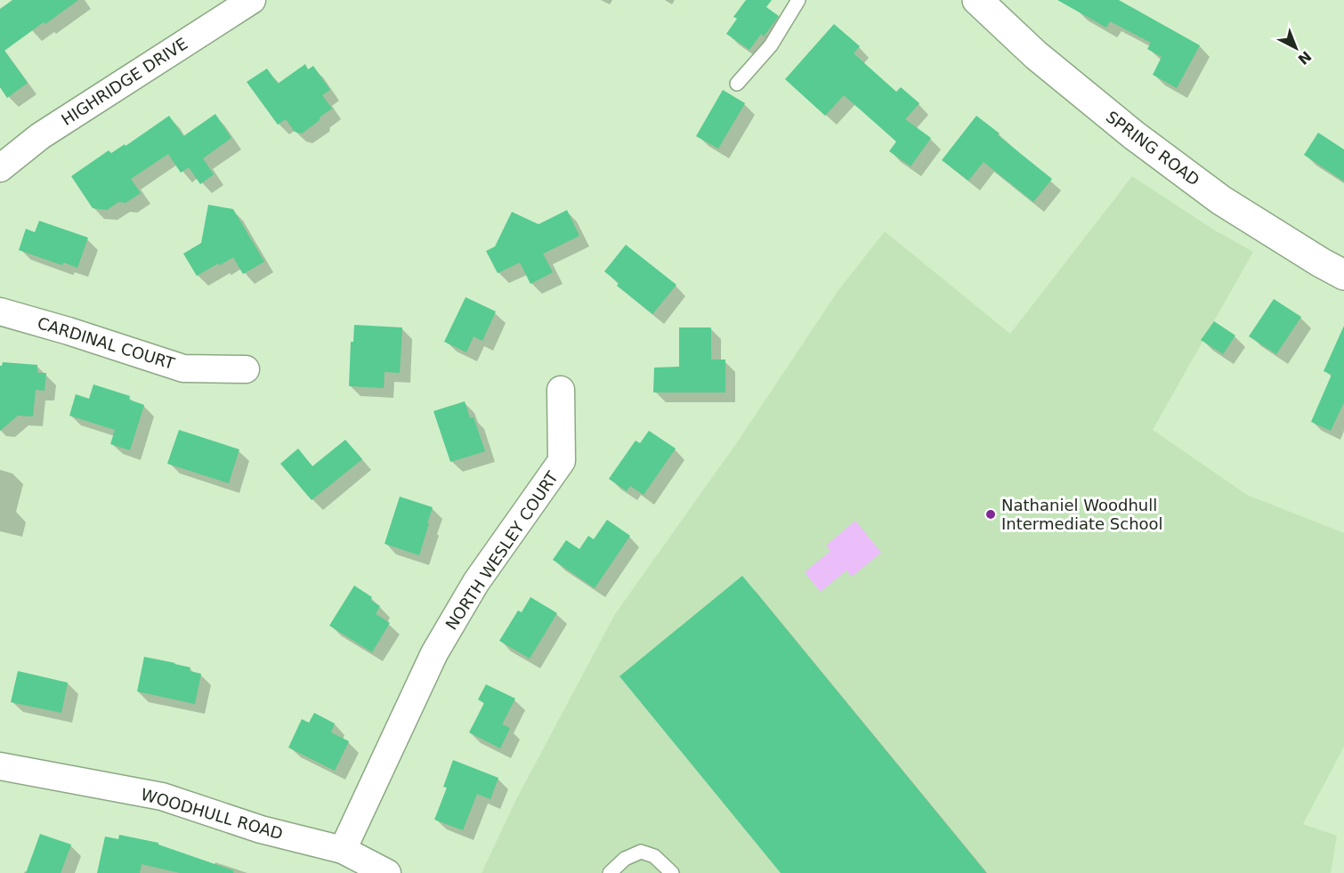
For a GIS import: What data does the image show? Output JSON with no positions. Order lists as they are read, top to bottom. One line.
{"streets":{"main road":["SPRING ROAD"],"street":["HIGHRIDGE DRIVE","CARDINAL COURT","NORTH WESLEY COURT","WOODHULL ROAD"]},"crossings":[["NORTH WESLEY COURT","WOODHULL ROAD"]],"places":["Nathaniel Woodhull Intermediate School"],"north":"bottom right"}
